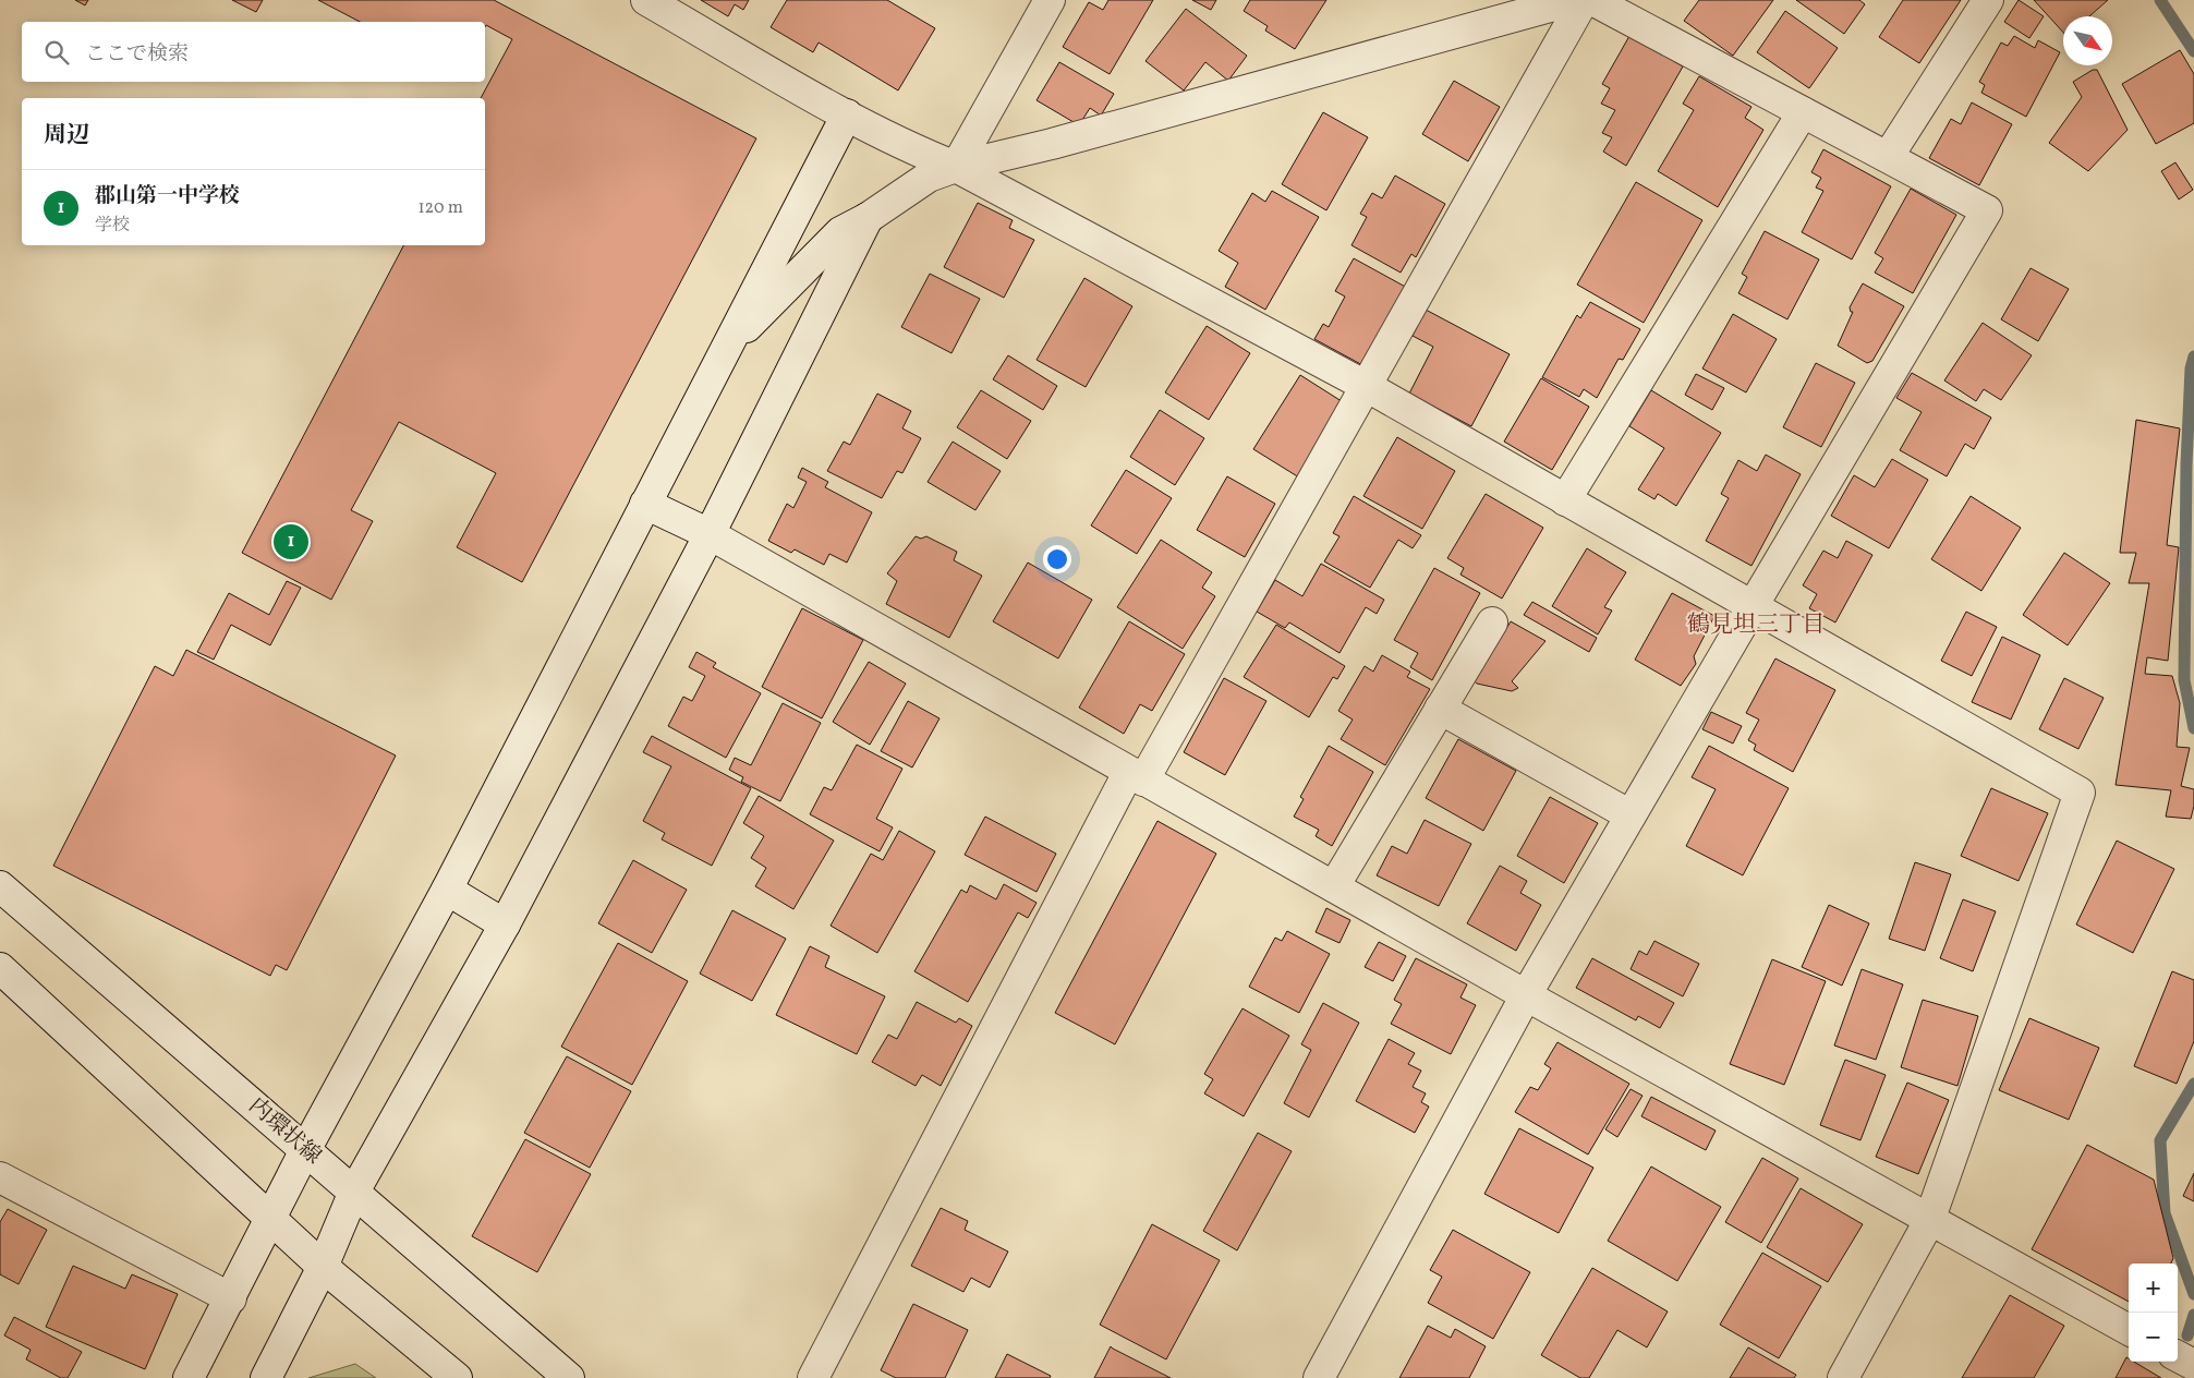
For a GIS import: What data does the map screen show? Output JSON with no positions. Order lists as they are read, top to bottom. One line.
{"streets":{"street":["内環状線"]},"districts":["鶴見坦三丁目"],"north":"bottom right","page":{"search":"ここで検索","heading":"周辺","list":[{"mark":"1","name":"郡山第一中学校","note":"学校","value":"120 m"}],"pins":"1","map_buttons":["+","−"]}}
